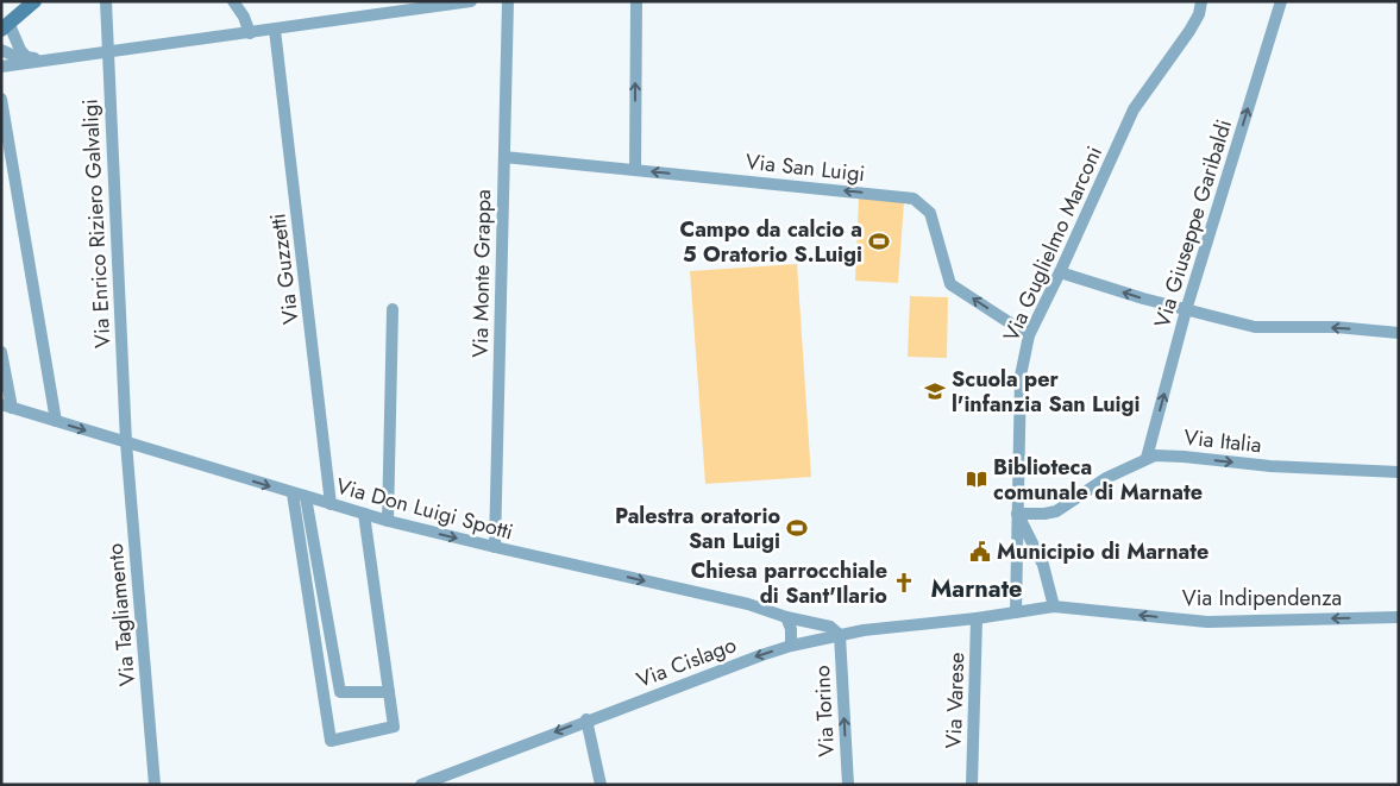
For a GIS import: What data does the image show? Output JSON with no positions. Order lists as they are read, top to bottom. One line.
{"streets":{"street":["Via San Luigi","Via Enrico Riziero Galvaligi","Via Giuseppe Garibaldi","Via Guglielmo Marconi","Via Guzzetti","Via Monte Grappa","Via Italia","Via Don Luigi Spotti","Via Indipendenza","Via Tagliamento","Via Cislago","Via Varese","Via Torino"]},"crossings":[["Via San Luigi","Via Guglielmo Marconi"],["Via San Luigi","Via Monte Grappa"],["Via Enrico Riziero Galvaligi","Via Don Luigi Spotti"],["Via Enrico Riziero Galvaligi","Via Tagliamento"],["Via Giuseppe Garibaldi","Via Italia"],["Via Guglielmo Marconi","Via Italia"],["Via Guglielmo Marconi","Via Indipendenza"],["Via Guglielmo Marconi","Via Cislago"],["Via Guzzetti","Via Don Luigi Spotti"],["Via Monte Grappa","Via Don Luigi Spotti"],["Via Don Luigi Spotti","Via Tagliamento"],["Via Don Luigi Spotti","Via Cislago"],["Via Don Luigi Spotti","Via Torino"],["Via Indipendenza","Via Cislago"],["Via Cislago","Via Varese"],["Via Cislago","Via Torino"]],"one_way":["Via San Luigi","Via Giuseppe Garibaldi","Via Italia","Via Don Luigi Spotti","Via Indipendenza","Via Cislago","Via Torino"],"districts":["Marnate"],"places":{"sports":["Campo da calcio a 5 Oratorio S.Luigi","Palestra oratorio San Luigi"],"school or university":["Scuola per l'infanzia San Luigi"],"library":["Biblioteca comunale di Marnate"],"public building":["Municipio di Marnate"],"church":["Chiesa parrocchiale di Sant'Ilario"]}}
